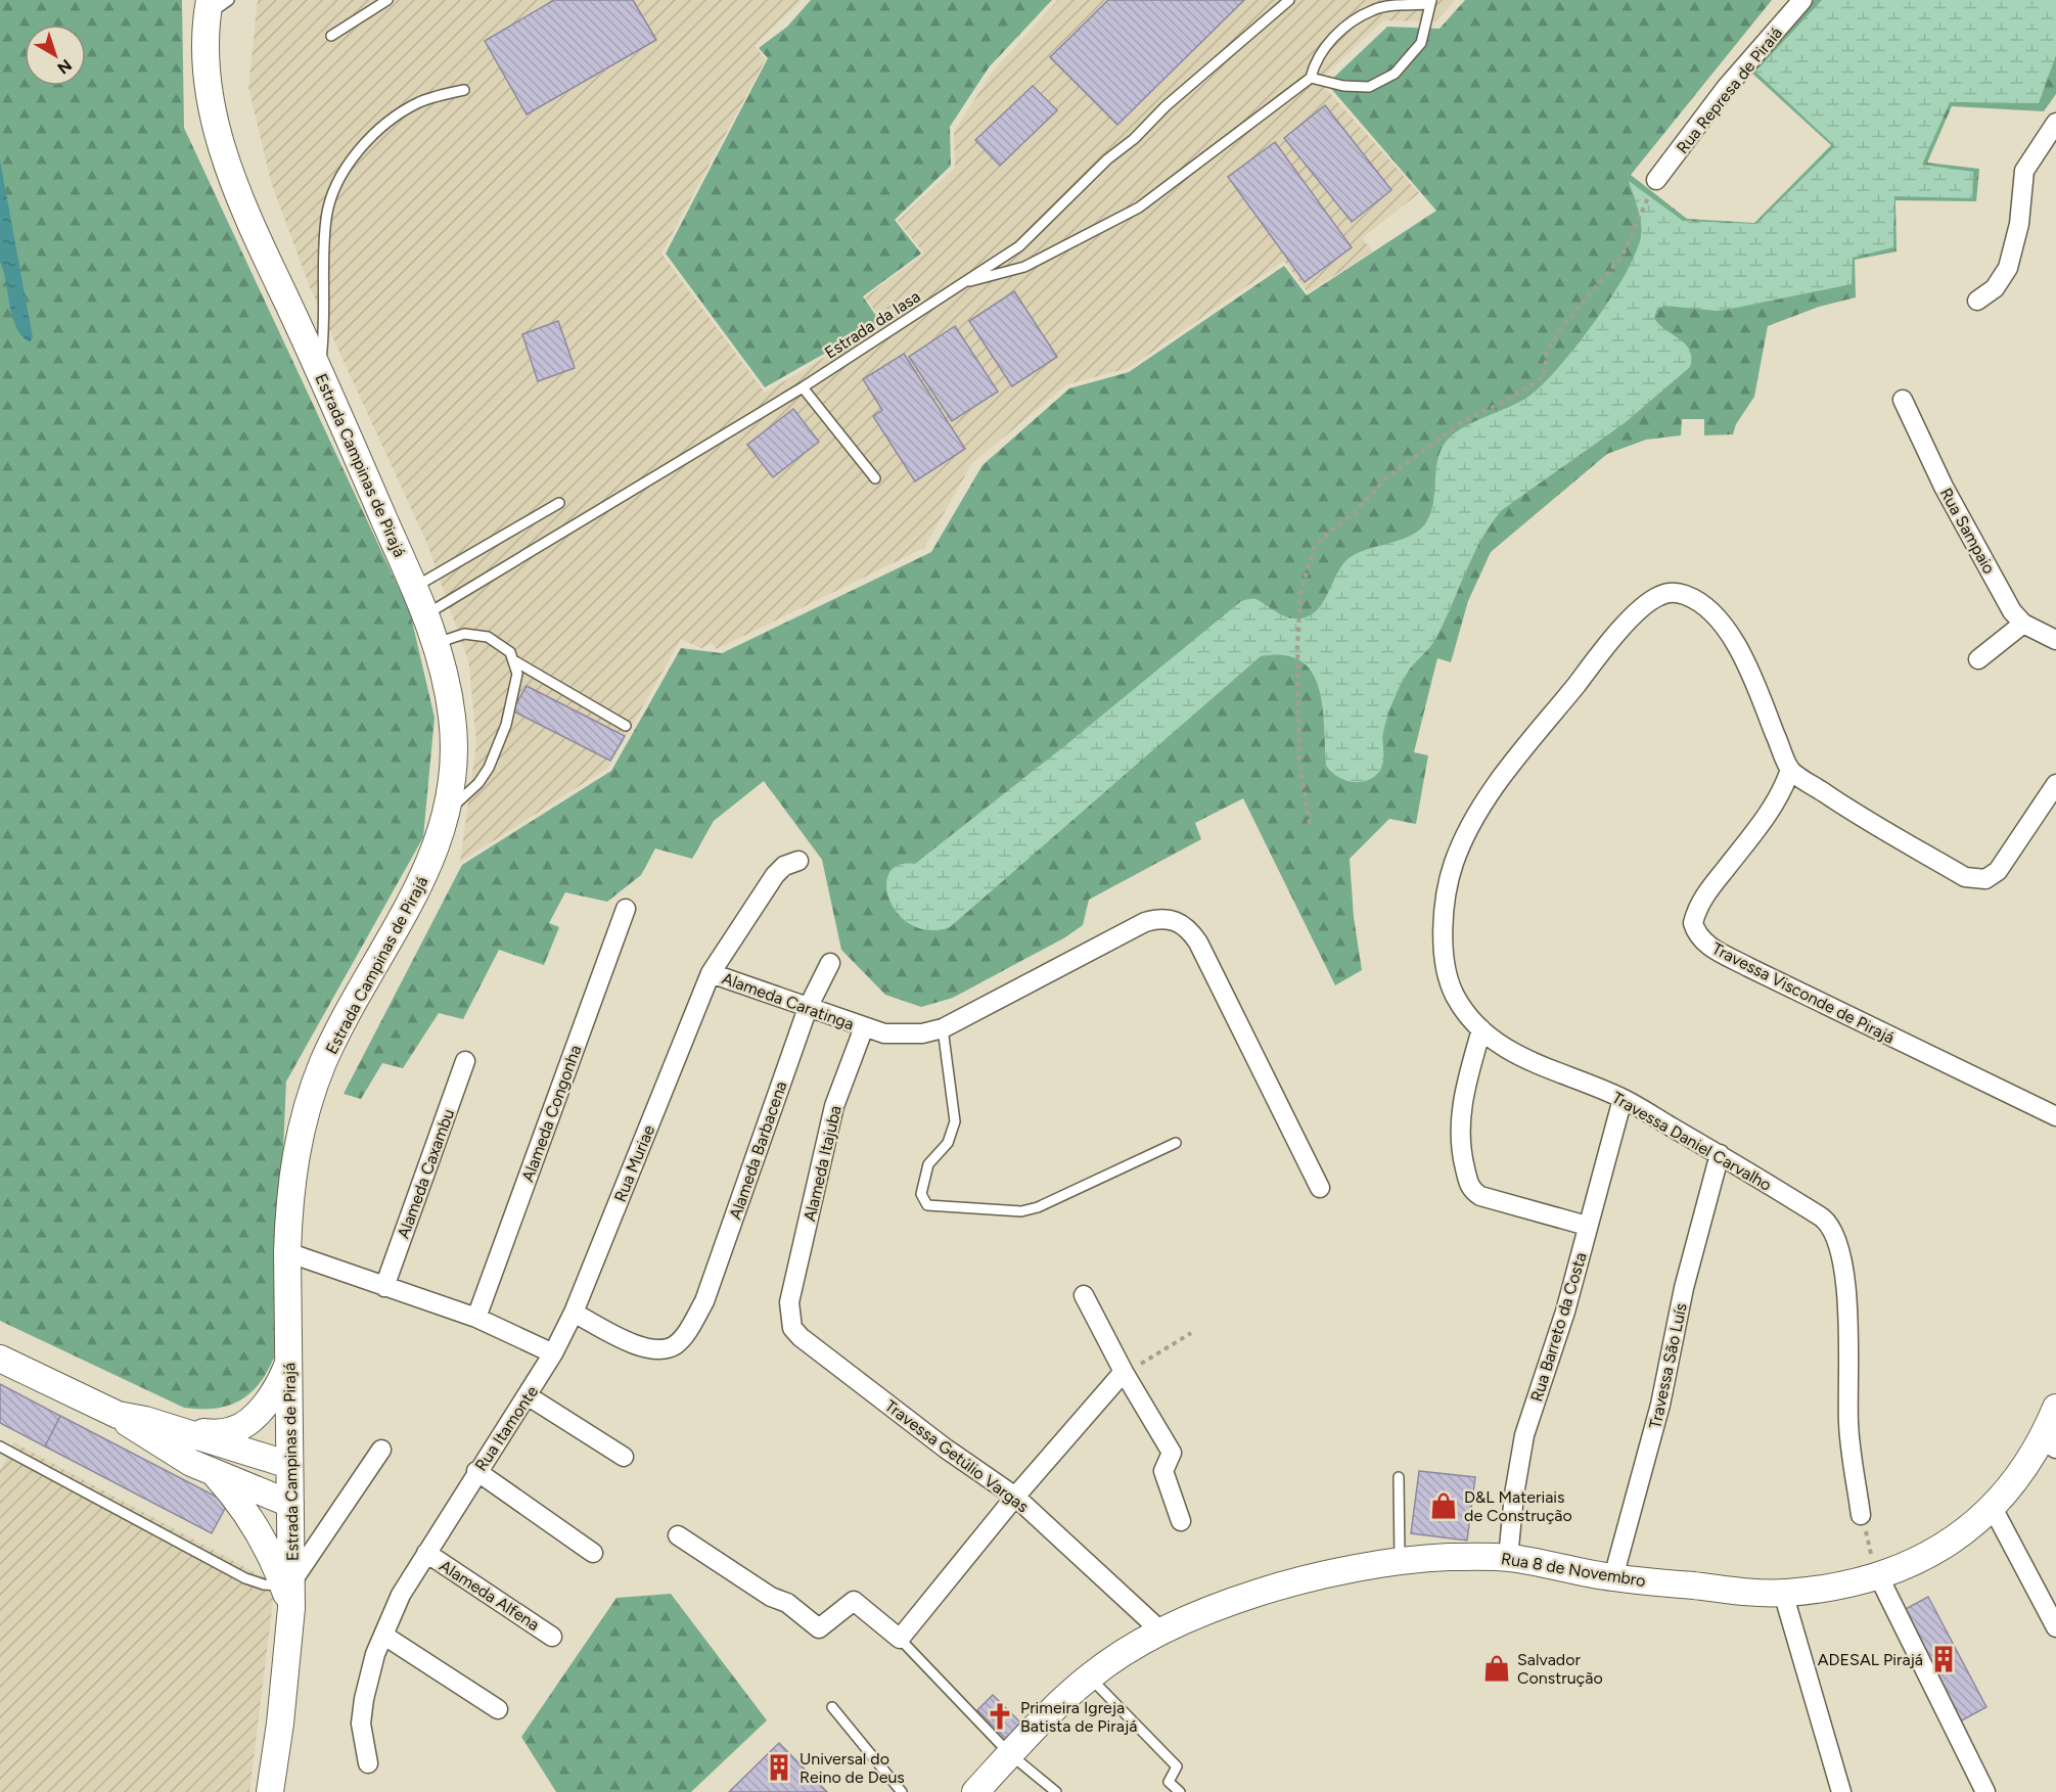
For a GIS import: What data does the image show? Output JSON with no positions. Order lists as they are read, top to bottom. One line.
{"streets":{"main road":["Estrada Campinas de Pirajá","Rua 8 de Novembro"],"street":["Rua Represa de Piraiá","Rua Sampaio","Travessa Visconde de Pirajá","Alameda Caratinga","Alameda Congonha","Travessa Daniel Carvalho","Alameda Barbacena","Rua Muriae","Alameda Itajuba","Alameda Caxambu","Rua Barreto da Costa","Travessa São Luís","Rua Itamonte","Travessa Getúlio Vargas","Alameda Alfena"],"lane":["Estrada da Iasa"]},"crossings":[["Estrada da Iasa","Estrada Campinas de Pirajá"],["Travessa Visconde de Pirajá","Travessa Daniel Carvalho"],["Alameda Caratinga","Alameda Barbacena"],["Alameda Caratinga","Rua Muriae"],["Alameda Caratinga","Alameda Itajuba"],["Travessa Daniel Carvalho","Rua Barreto da Costa"],["Travessa Daniel Carvalho","Travessa São Luís"],["Alameda Barbacena","Rua Muriae"],["Rua Muriae","Rua Itamonte"],["Alameda Itajuba","Travessa Getúlio Vargas"],["Rua Barreto da Costa","Rua 8 de Novembro"],["Travessa São Luís","Rua 8 de Novembro"],["Rua Itamonte","Alameda Alfena"],["Travessa Getúlio Vargas","Rua 8 de Novembro"]],"places":{"shop":["D&L Materiais de Construção","Salvador Construção"],"building":["ADESAL Pirajá","Universal do Reino de Deus"],"church":["Primeira Igreja Batista de Pirajá"]},"north":"bottom right"}
